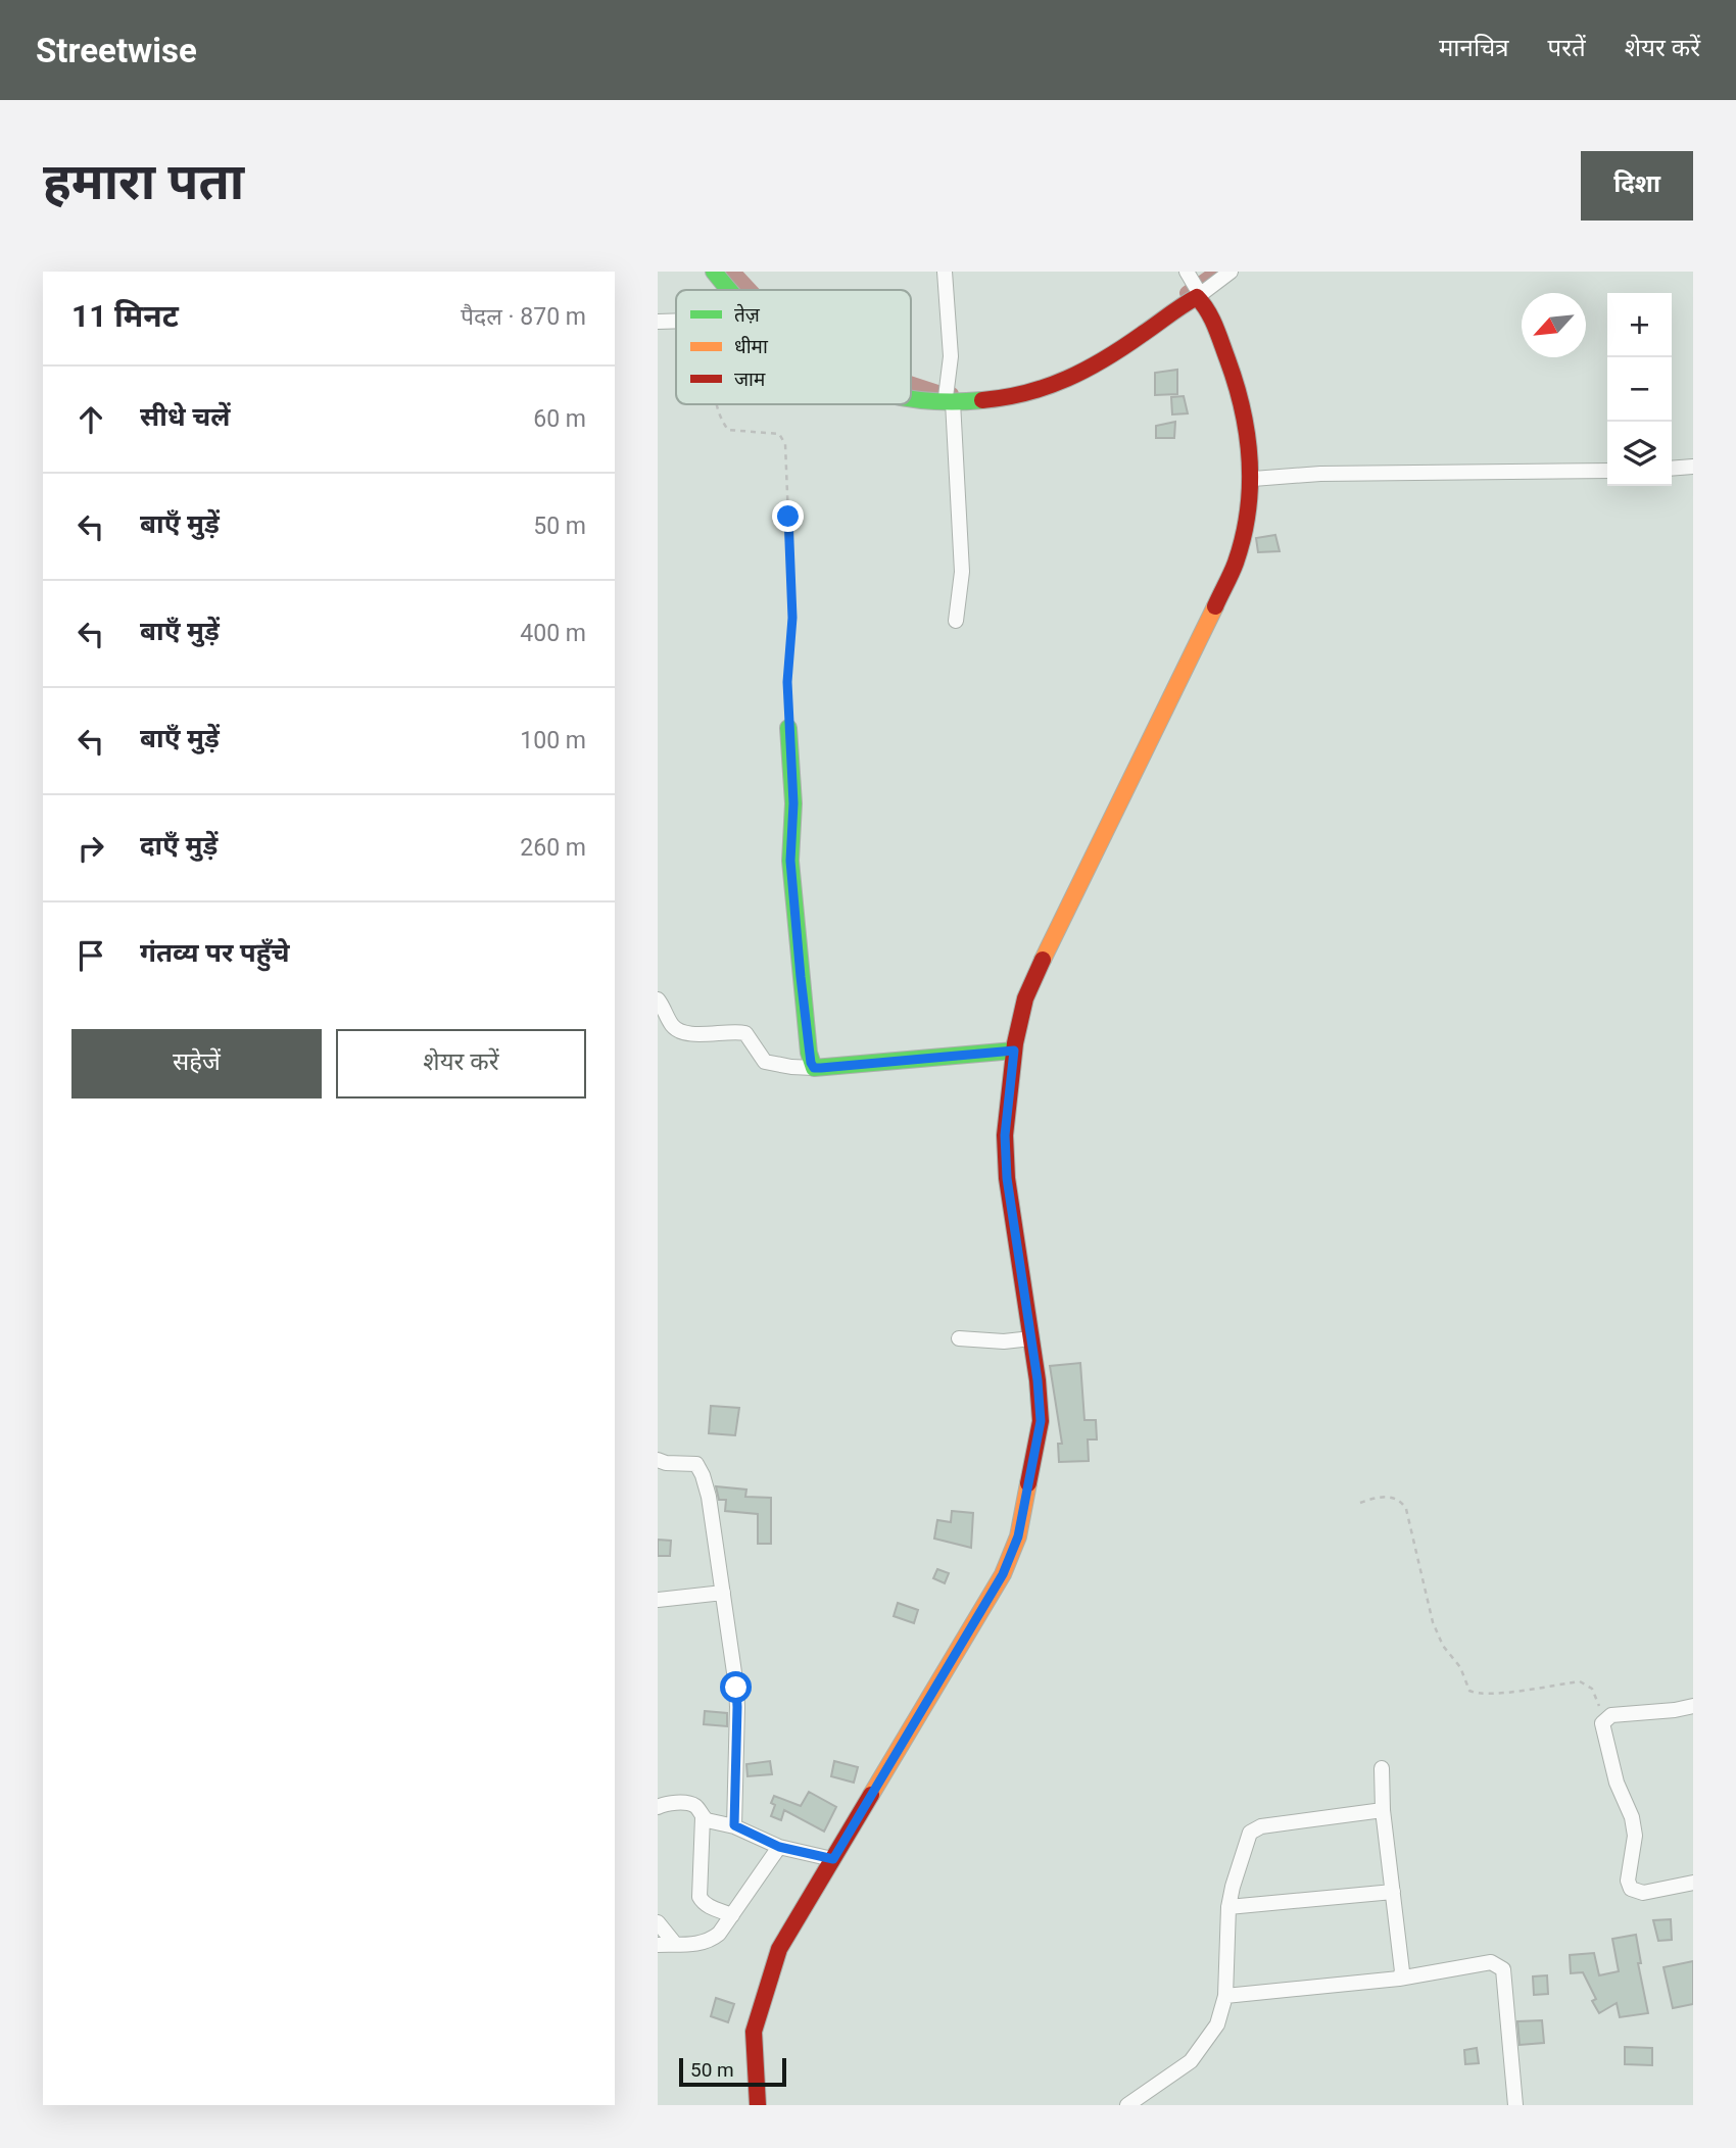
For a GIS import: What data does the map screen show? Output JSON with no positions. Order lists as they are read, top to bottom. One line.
{"legend":["तेज़","धीमा","जाम"],"scale_bar":"50 m","north":"bottom left","page":{"header":"Streetwise","nav":["मानचित्र","परतें","शेयर करें"],"buttons":["दिशा",["सहेजें","शेयर करें"]],"title":"हमारा पता","heading":["11 मिनट","पैदल · 870 m"],"map_buttons":["+","−"],"list":[["सीधे चलें","60 m"],["बाएँ मुड़ें","50 m"],["बाएँ मुड़ें","400 m"],["बाएँ मुड़ें","100 m"],["दाएँ मुड़ें","260 m"],"गंतव्य पर पहुँचे"],"scale":"50 m"}}
